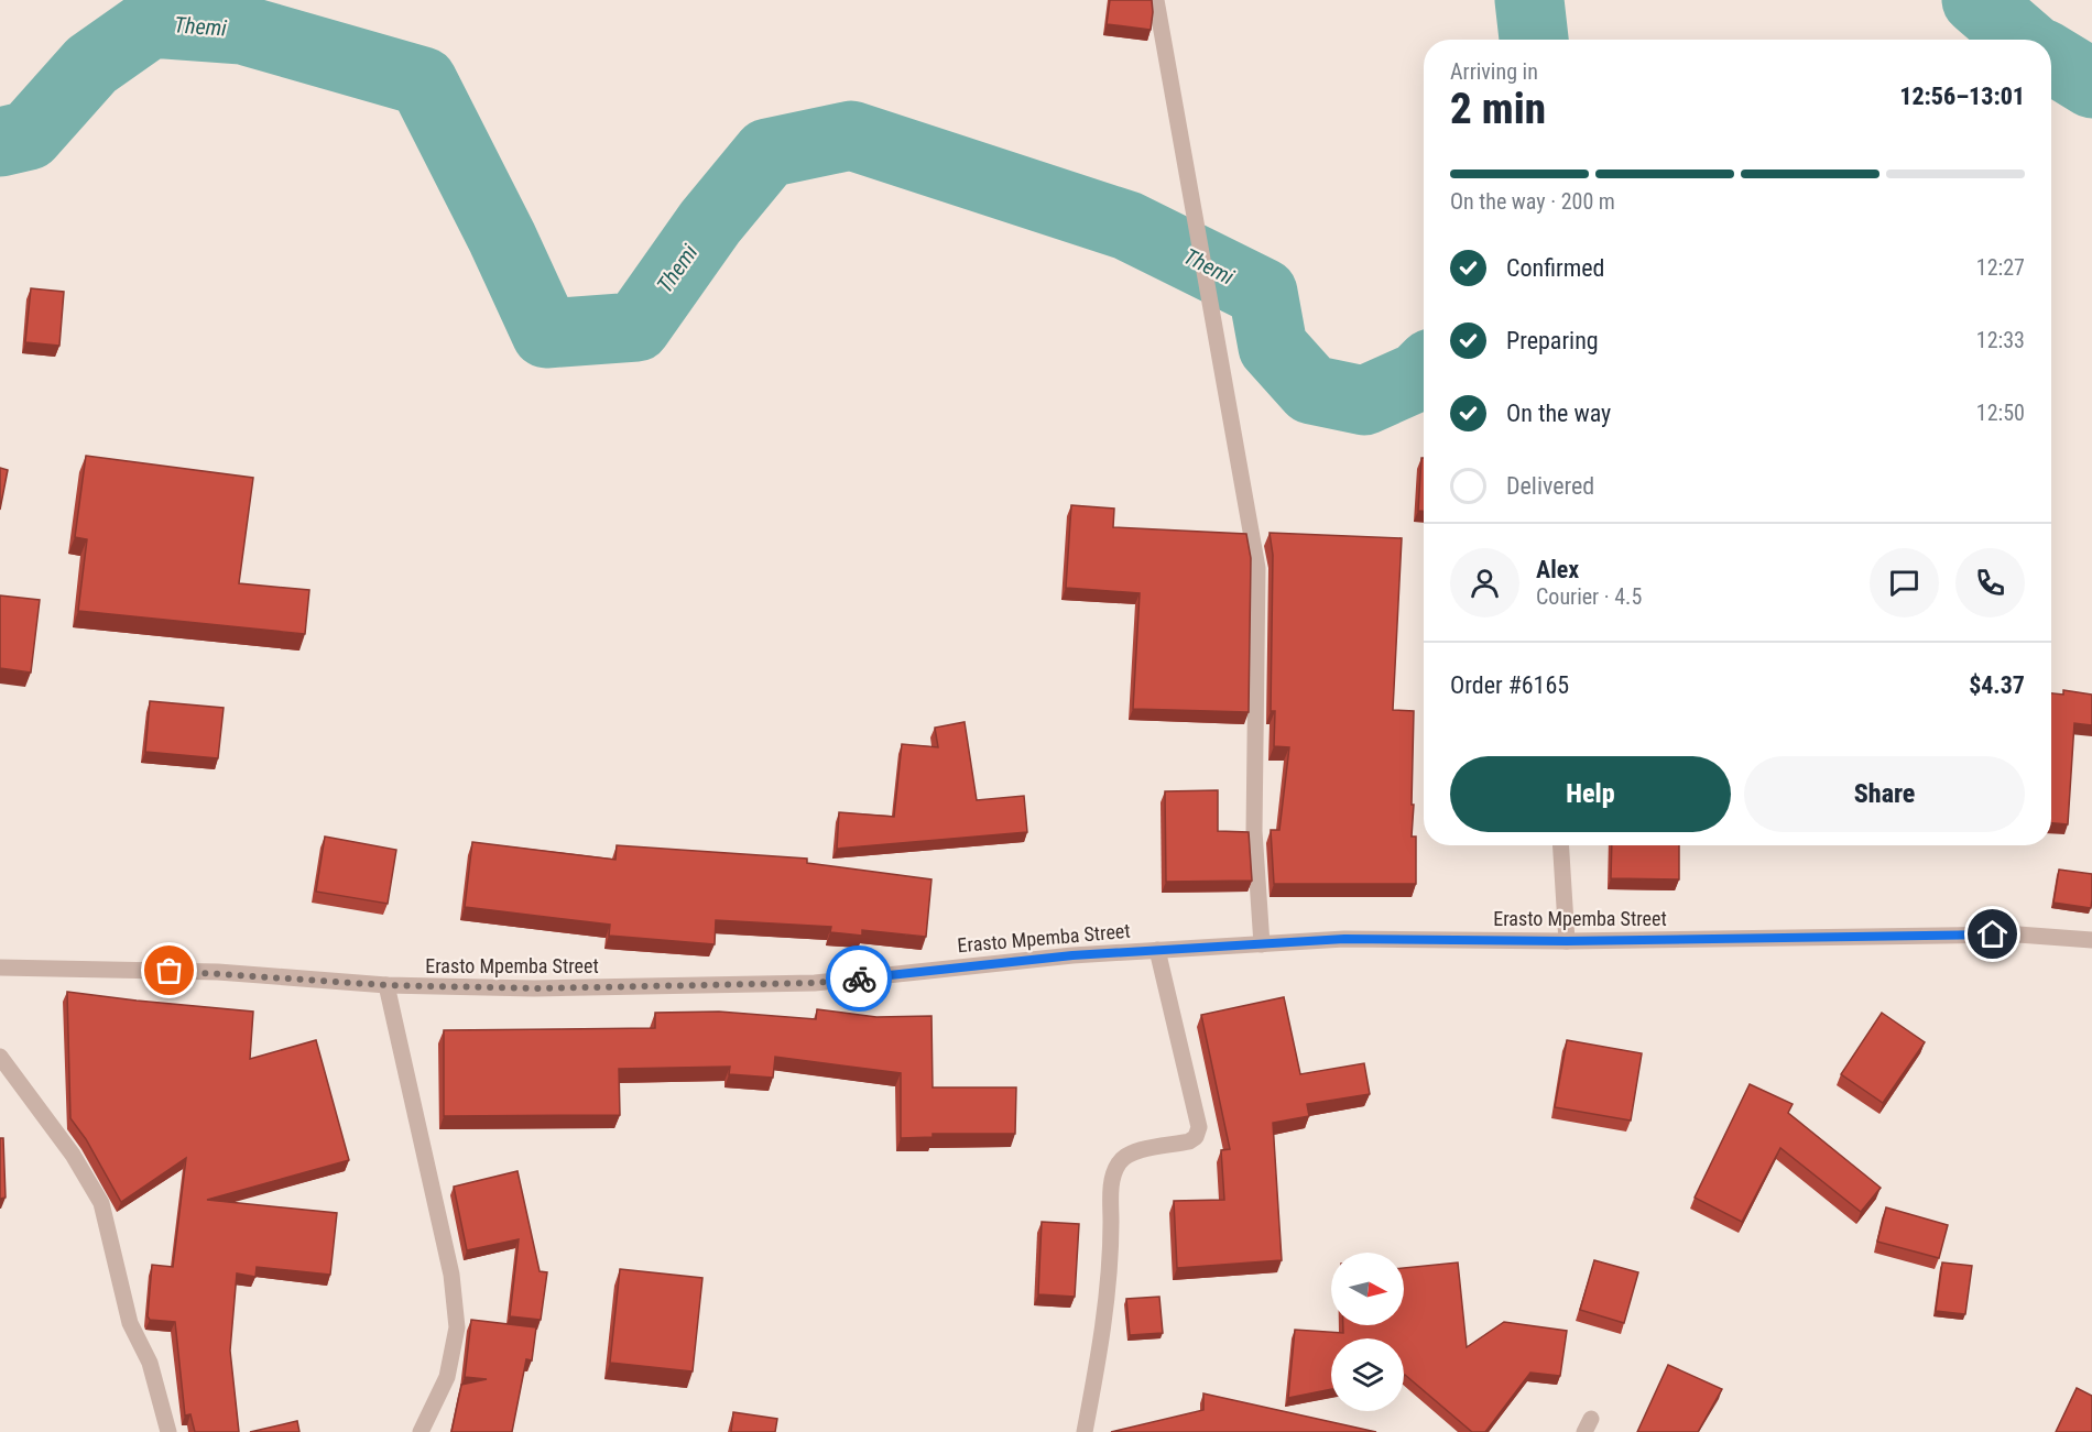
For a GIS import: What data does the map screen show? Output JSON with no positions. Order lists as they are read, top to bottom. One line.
{"streets":{"street":["Erasto Mpemba Street"]},"water":["Themi"],"north":"right","page":{"heading":["2 min","Arriving in","12:56–13:01"],"panel":["Alex","Courier · 4.5","Order #6165","$4.37"],"bar":"On the way · 200 m","list":[["Confirmed","12:27"],["Preparing","12:33"],["On the way","12:50"],"Delivered"],"buttons":["Help","Share"]}}
